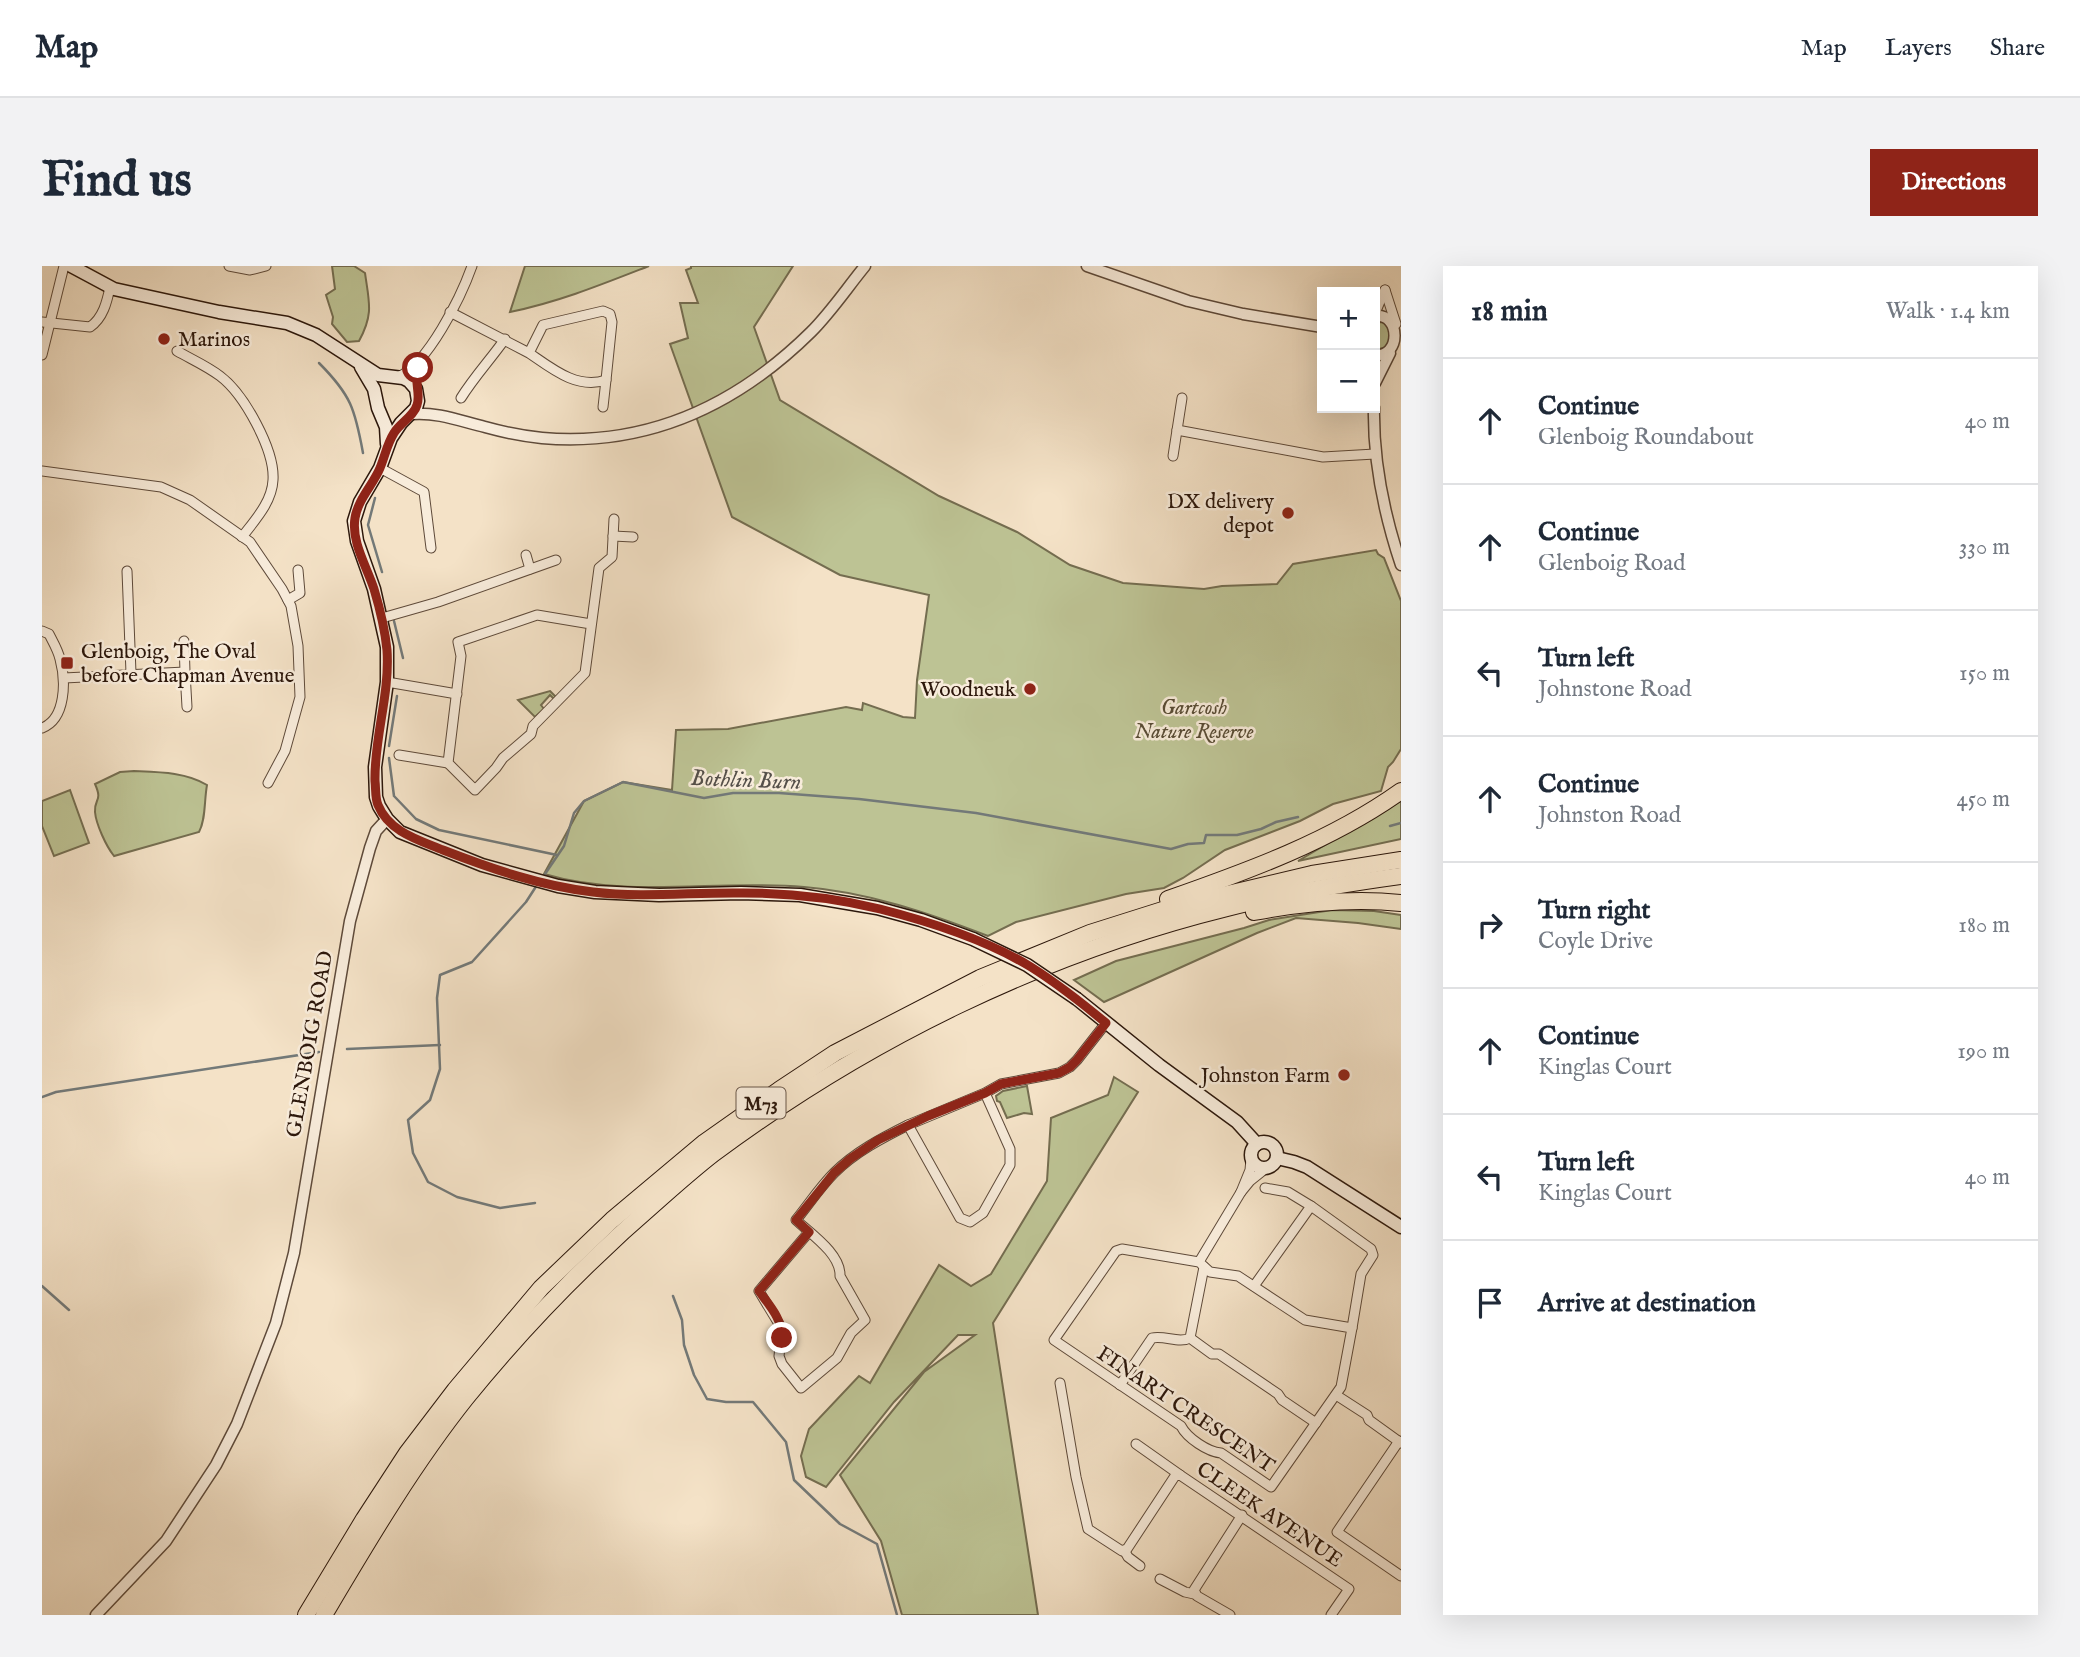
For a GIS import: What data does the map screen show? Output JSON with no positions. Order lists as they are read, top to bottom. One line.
{"streets":{"highway":["M73"],"street":["GLENBOIG ROAD","FINART CRESCENT","CLEEK AVENUE"]},"water":["Bothlin Burn"],"parks":["Gartcosh Nature Reserve"],"places":{"other":["Marinos","DX delivery depot","Woodneuk","Johnston Farm"],"transit":["Glenboig, The Oval before Chapman Avenue"]},"page":{"header":"Map","nav":["Map","Layers","Share"],"buttons":"Directions","title":"Find us","heading":["18 min","Walk · 1.4 km"],"map_buttons":["+","−"],"list":[["Continue","Glenboig Roundabout","40 m"],["Continue","Glenboig Road","330 m"],["Turn left","Johnstone Road","150 m"],["Continue","Johnston Road","450 m"],["Turn right","Coyle Drive","180 m"],["Continue","Kinglas Court","190 m"],["Turn left","Kinglas Court","40 m"],"Arrive at destination"]}}
